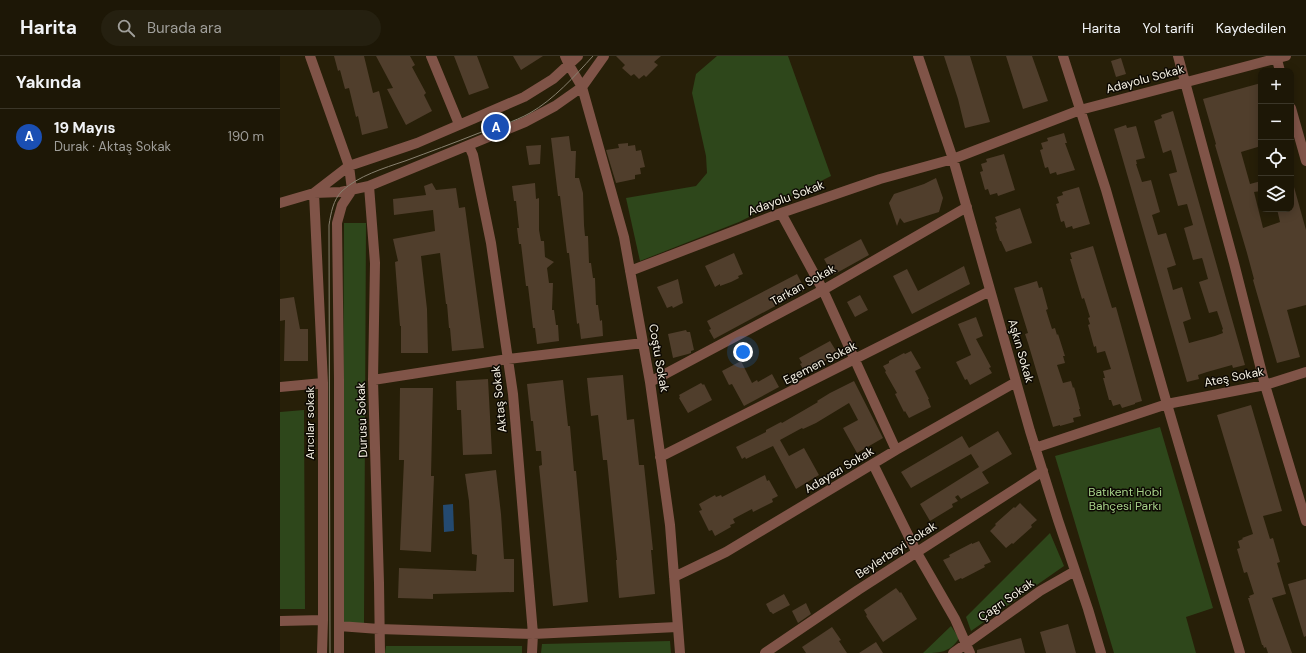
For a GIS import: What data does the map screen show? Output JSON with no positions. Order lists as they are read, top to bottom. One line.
{"streets":{"street":["Adayolu Sokak","Tarkan Sokak","Aşkın Sokak","Coştu Sokak","Egemen Sokak","Ateş Sokak","Aktaş Sokak","Durusu Sokak","Arıcılar sokak","Adayazı Sokak","Beylerbeyi Sokak","Çagrı Sokak"]},"crossings":[["Adayolu Sokak","Aşkın Sokak"],["Adayolu Sokak","Coştu Sokak"],["Tarkan Sokak","Aşkın Sokak"],["Tarkan Sokak","Coştu Sokak"],["Aşkın Sokak","Egemen Sokak"],["Aşkın Sokak","Ateş Sokak"],["Aşkın Sokak","Adayazı Sokak"],["Aşkın Sokak","Beylerbeyi Sokak"],["Aşkın Sokak","Çagrı Sokak"],["Coştu Sokak","Egemen Sokak"],["Coştu Sokak","Adayazı Sokak"]],"parks":["Batıkent Hobi Bahçesi Parkı"],"page":{"header":"Harita","search":"Burada ara","nav":["Harita","Yol tarifi","Kaydedilen"],"heading":"Yakında","map_buttons":["+","−"],"list":[{"mark":"A","name":"19 Mayıs","note":"Durak · Aktaş Sokak","value":"190 m"}],"pins":"A"}}
